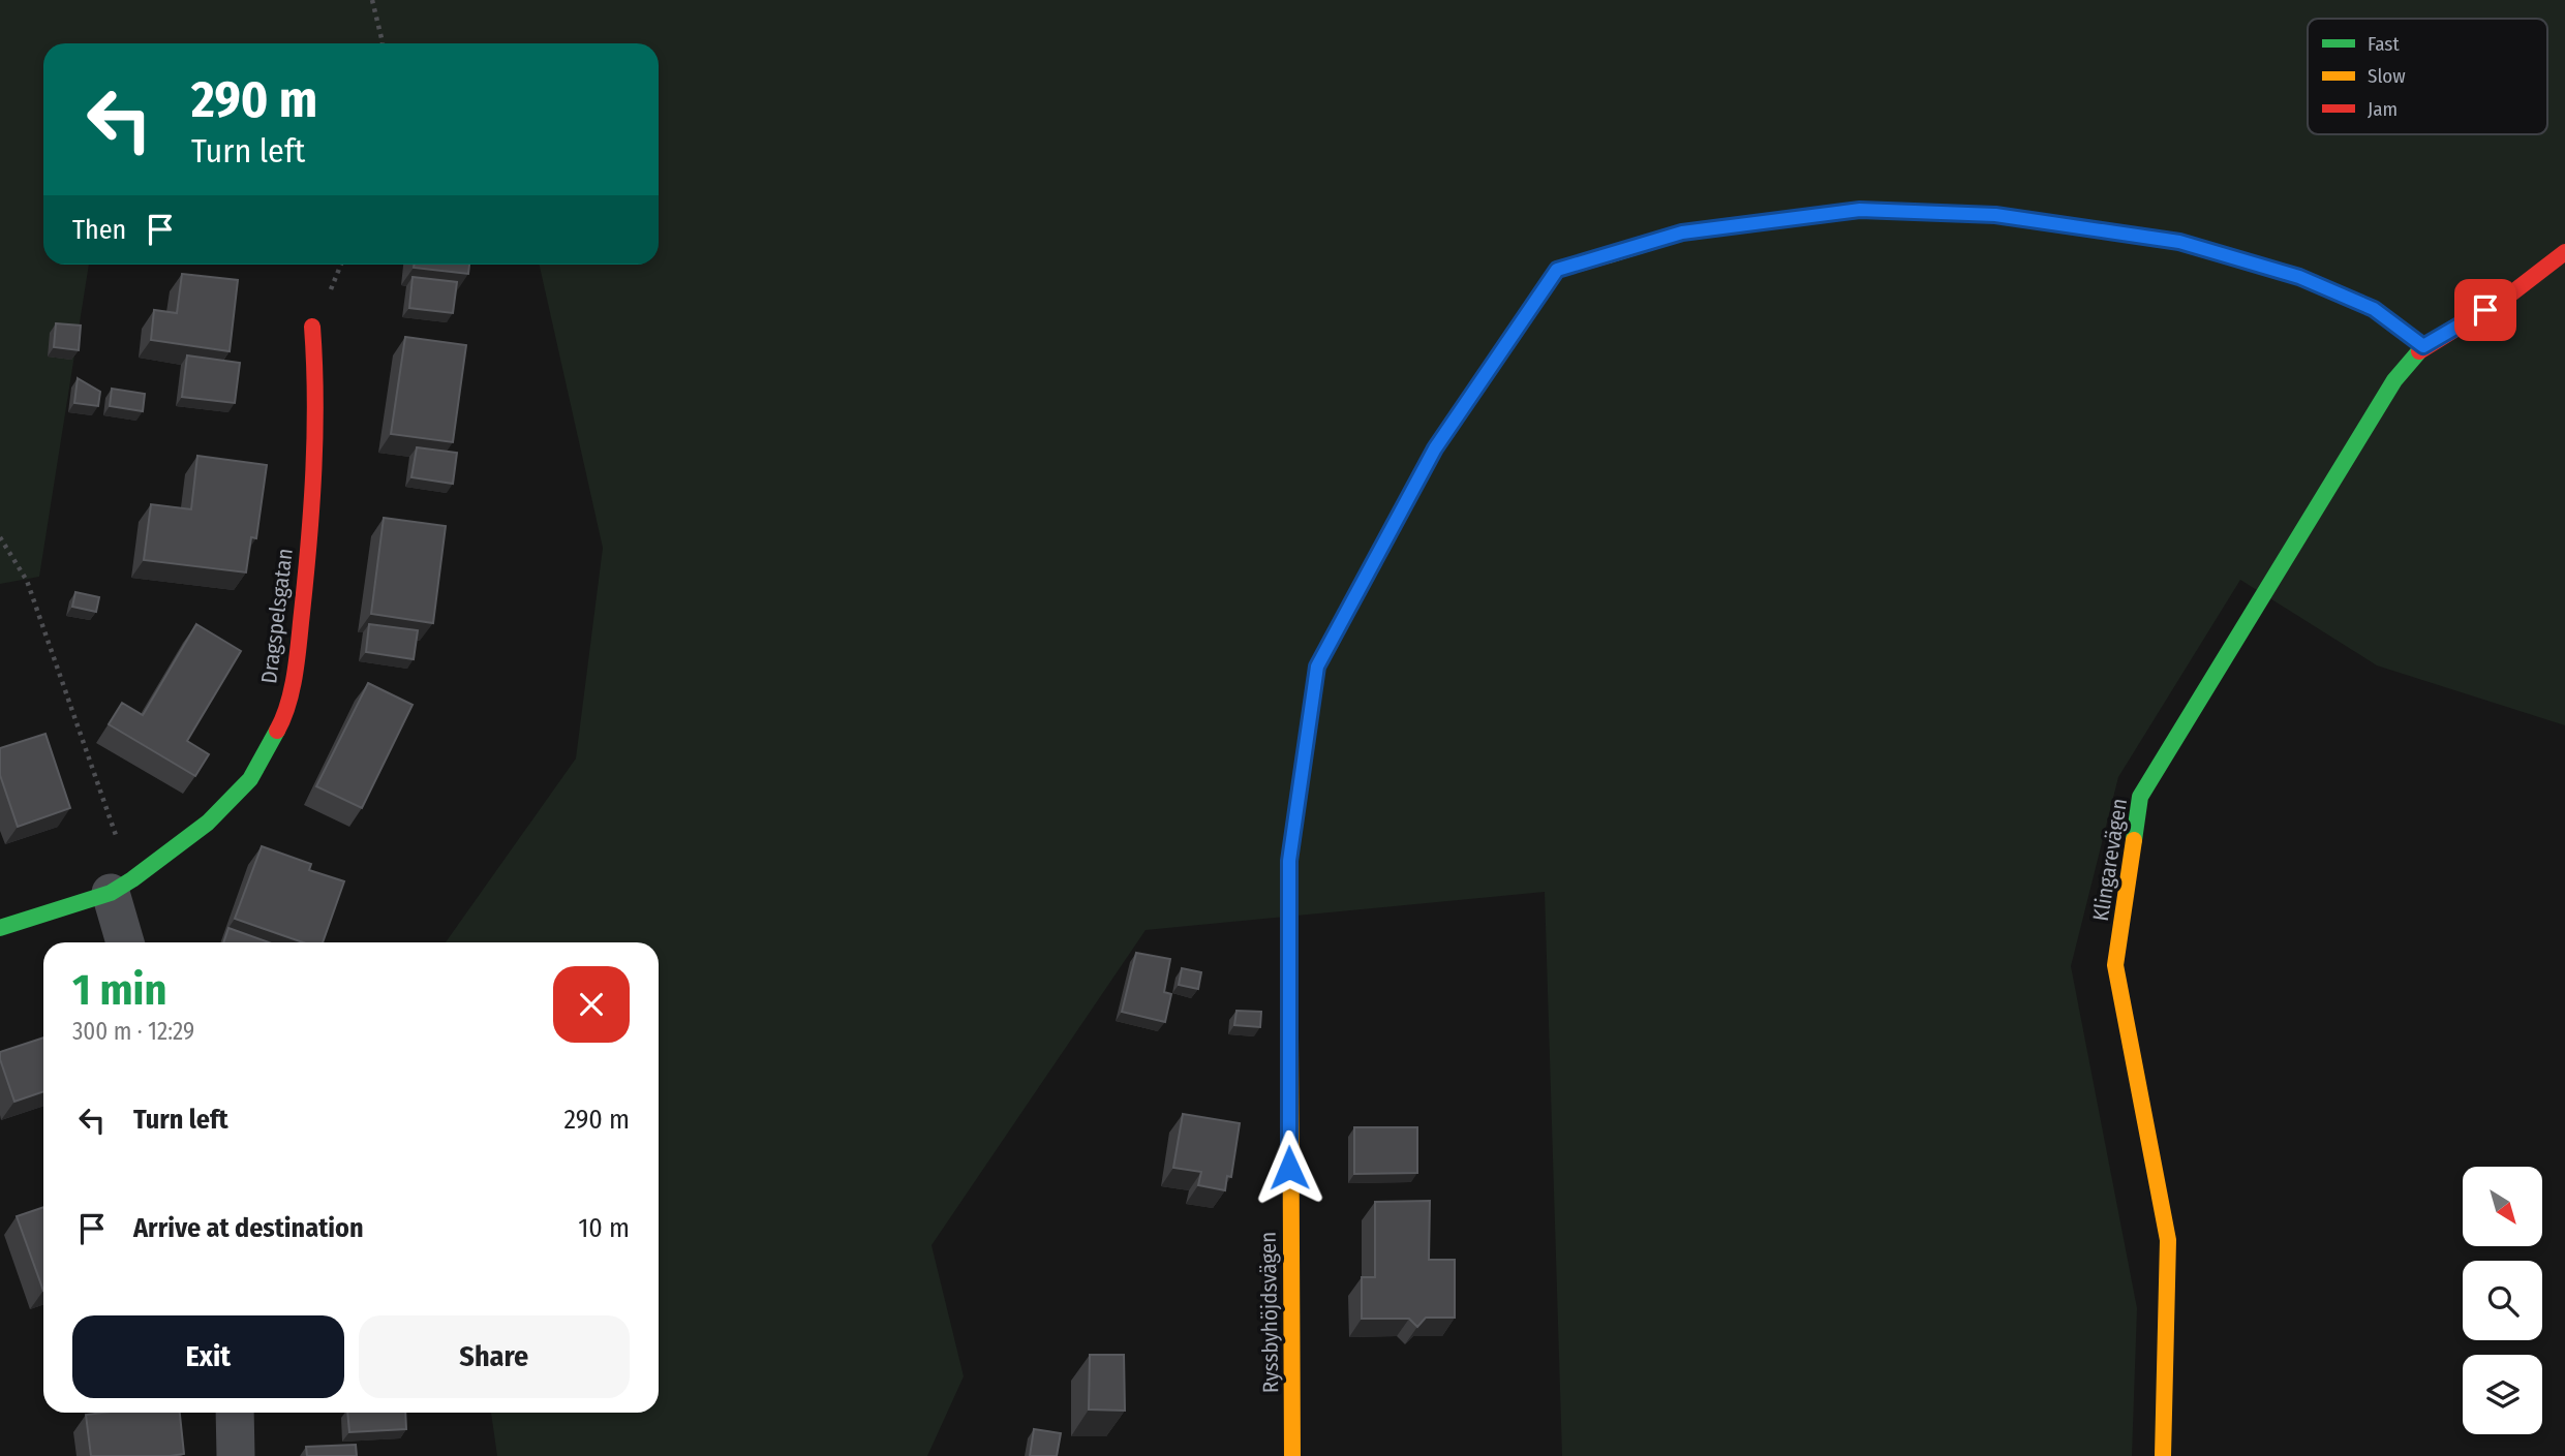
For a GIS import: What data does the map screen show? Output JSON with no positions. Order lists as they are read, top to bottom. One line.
{"streets":{"street":["Dragspelsgatan","Klingarevägen","Ryssbyhöjdsvägen"]},"crossings":[["Klingarevägen","Ryssbyhöjdsvägen"]],"legend":["Fast","Slow","Jam"],"north":"bottom right","page":{"turn":["290 m","Turn left"],"then":"Then","heading":["1 min","300 m · 12:29"],"list":[{"name":"Turn left","value":"290 m"},{"name":"Arrive at destination","value":"10 m"}],"buttons":["Exit","Share"]}}
